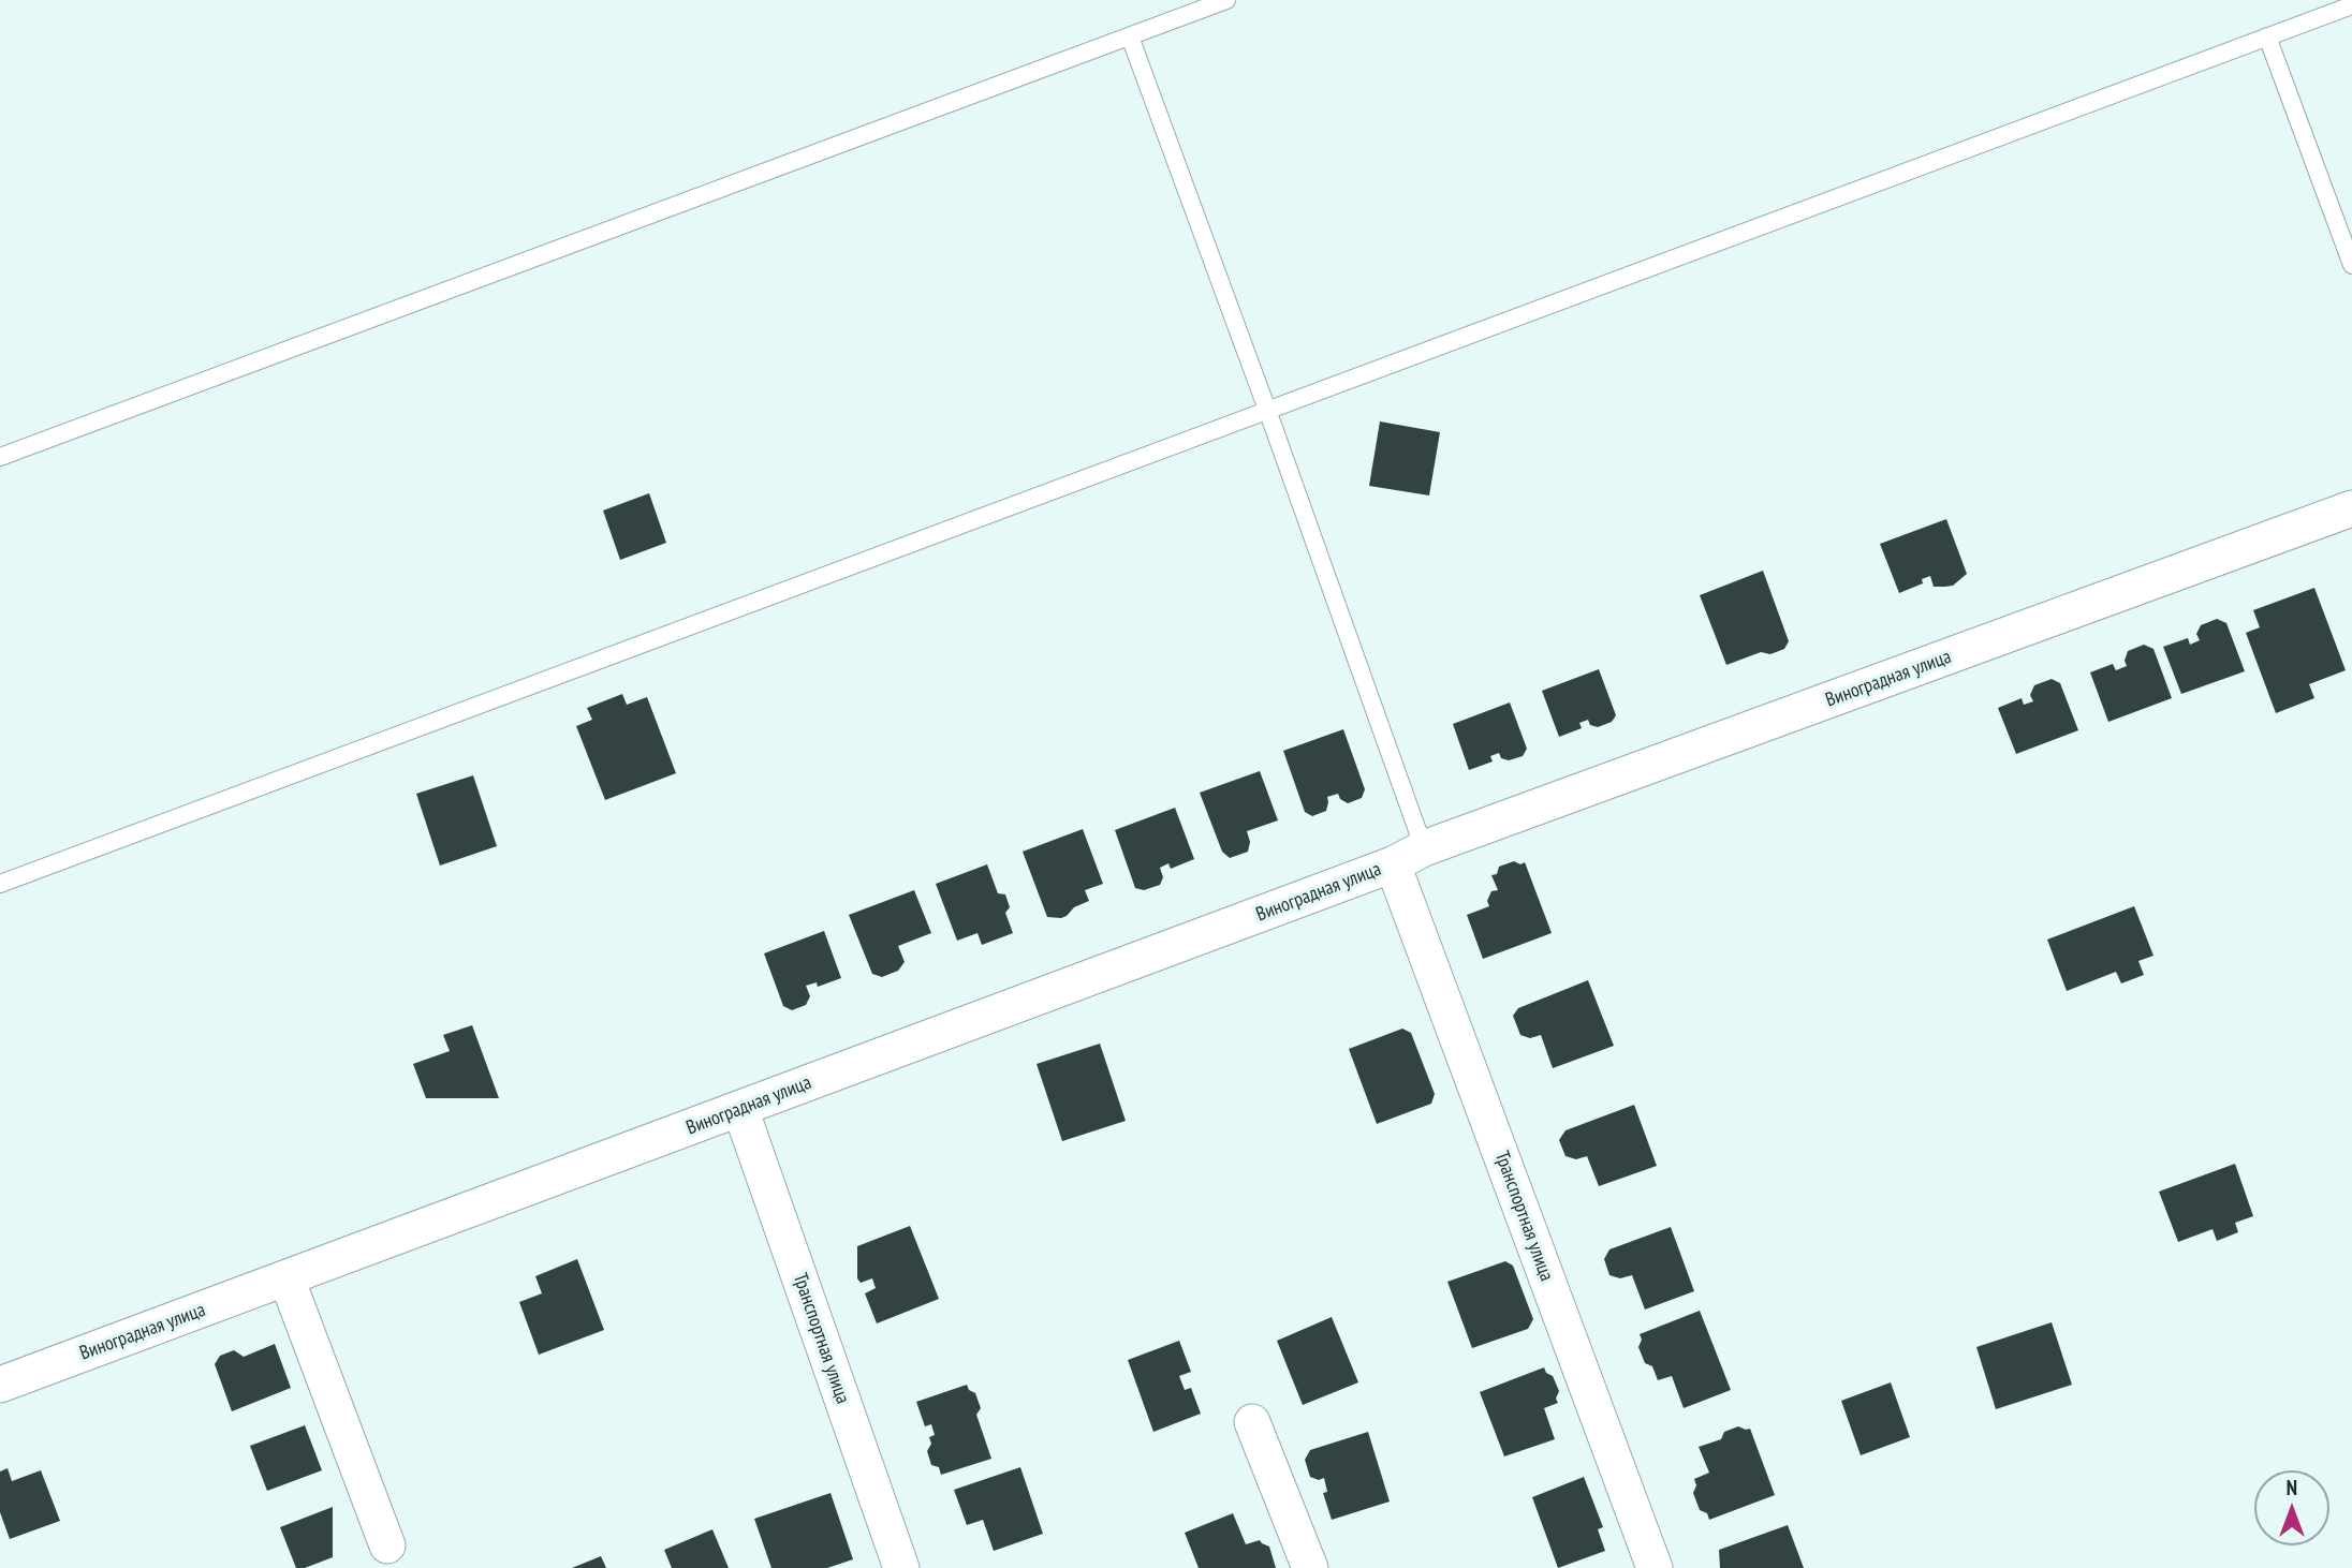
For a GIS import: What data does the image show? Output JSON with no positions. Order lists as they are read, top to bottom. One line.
{"streets":{"street":["Виноградная улица","Транспортная улица"]},"crossings":[["Виноградная улица","Транспортная улица"]],"north":"top"}
